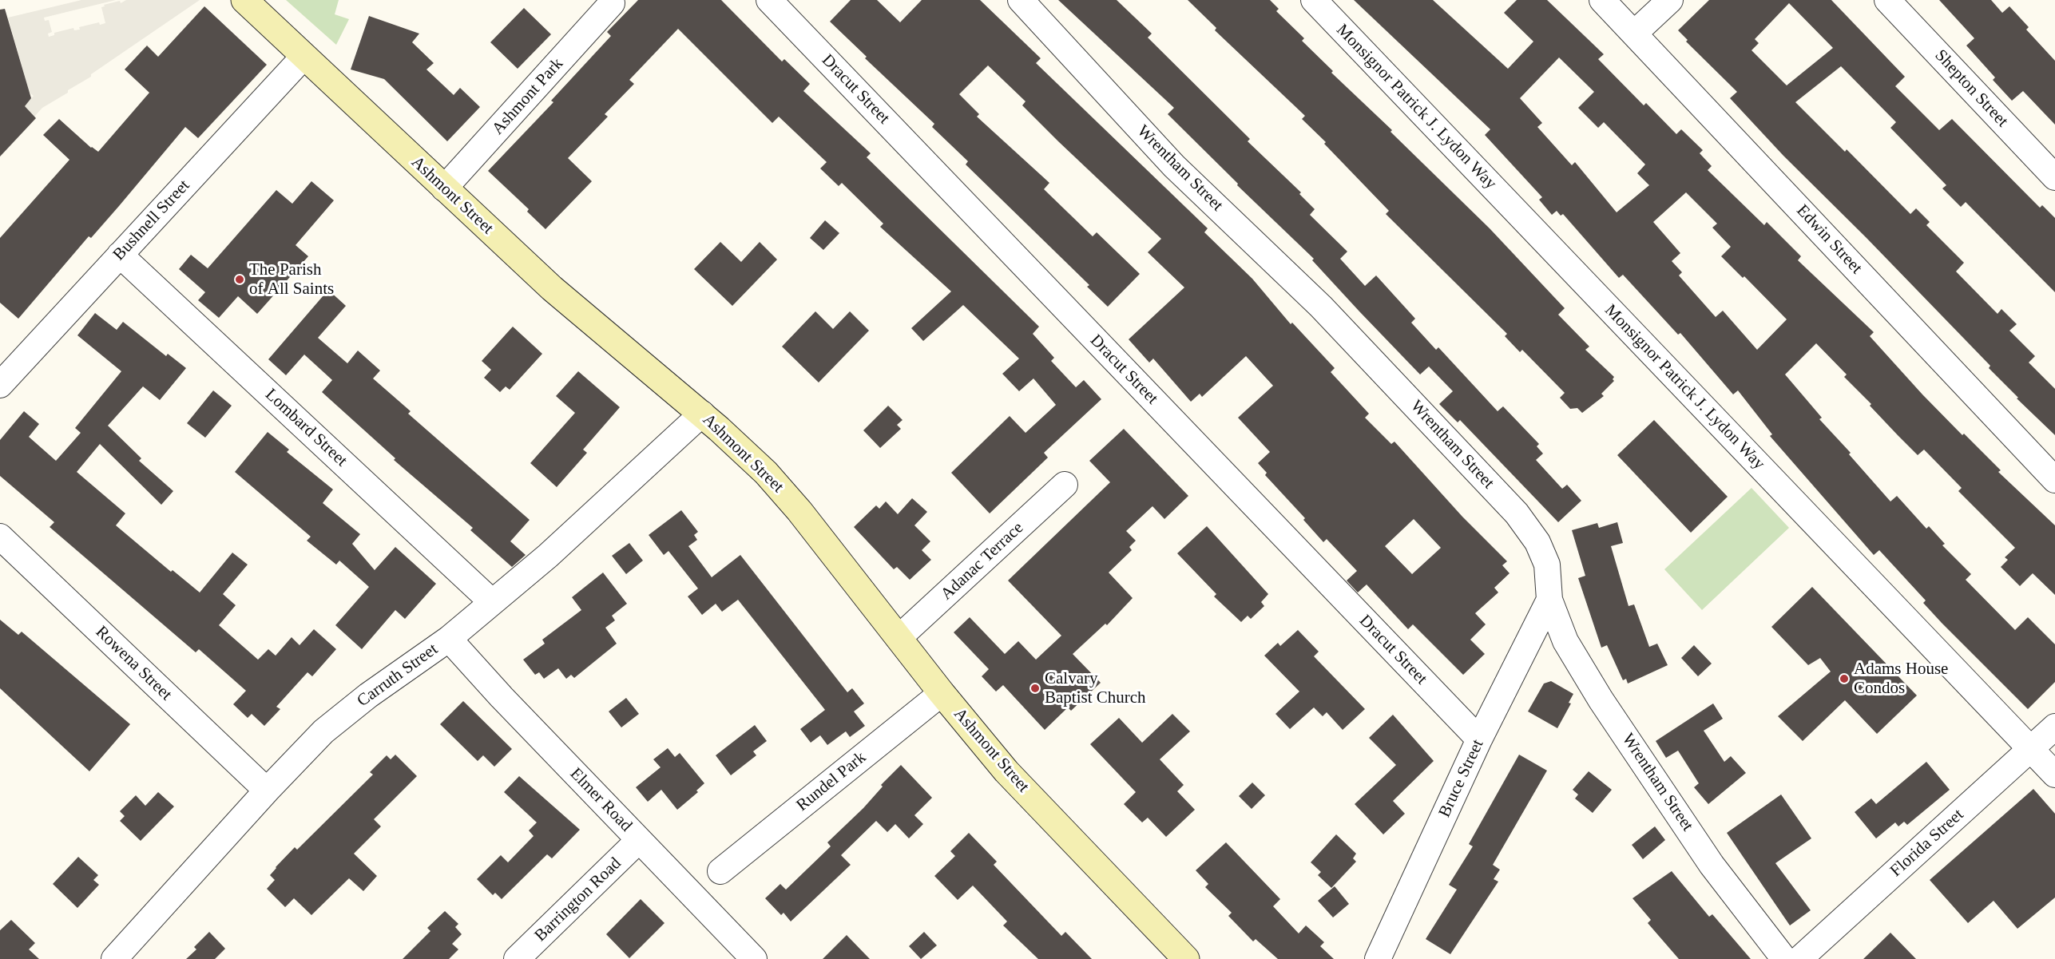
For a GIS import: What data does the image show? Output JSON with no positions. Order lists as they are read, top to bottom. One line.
{"streets":{"main road":["Ashmont Street"],"street":["Shepton Street","Dracut Street","Ashmont Park","Monsignor Patrick J. Lydon Way","Wrentham Street","Bushnell Street","Edwin Street","Lombard Street","Adanac Terrace","Rowena Street","Carruth Street","Bruce Street","Rundel Park","Elmer Road","Florida Street","Barrington Road"]},"crossings":[["Dracut Street","Bruce Street"],["Ashmont Park","Ashmont Street"],["Monsignor Patrick J. Lydon Way","Florida Street"],["Wrentham Street","Bruce Street"],["Ashmont Street","Bushnell Street"],["Ashmont Street","Adanac Terrace"],["Ashmont Street","Carruth Street"],["Ashmont Street","Rundel Park"],["Bushnell Street","Lombard Street"],["Lombard Street","Carruth Street"],["Rowena Street","Carruth Street"],["Carruth Street","Elmer Road"],["Elmer Road","Barrington Road"]],"places":["The Parish of All Saints","Adams House Condos","Calvary Baptist Church"]}
